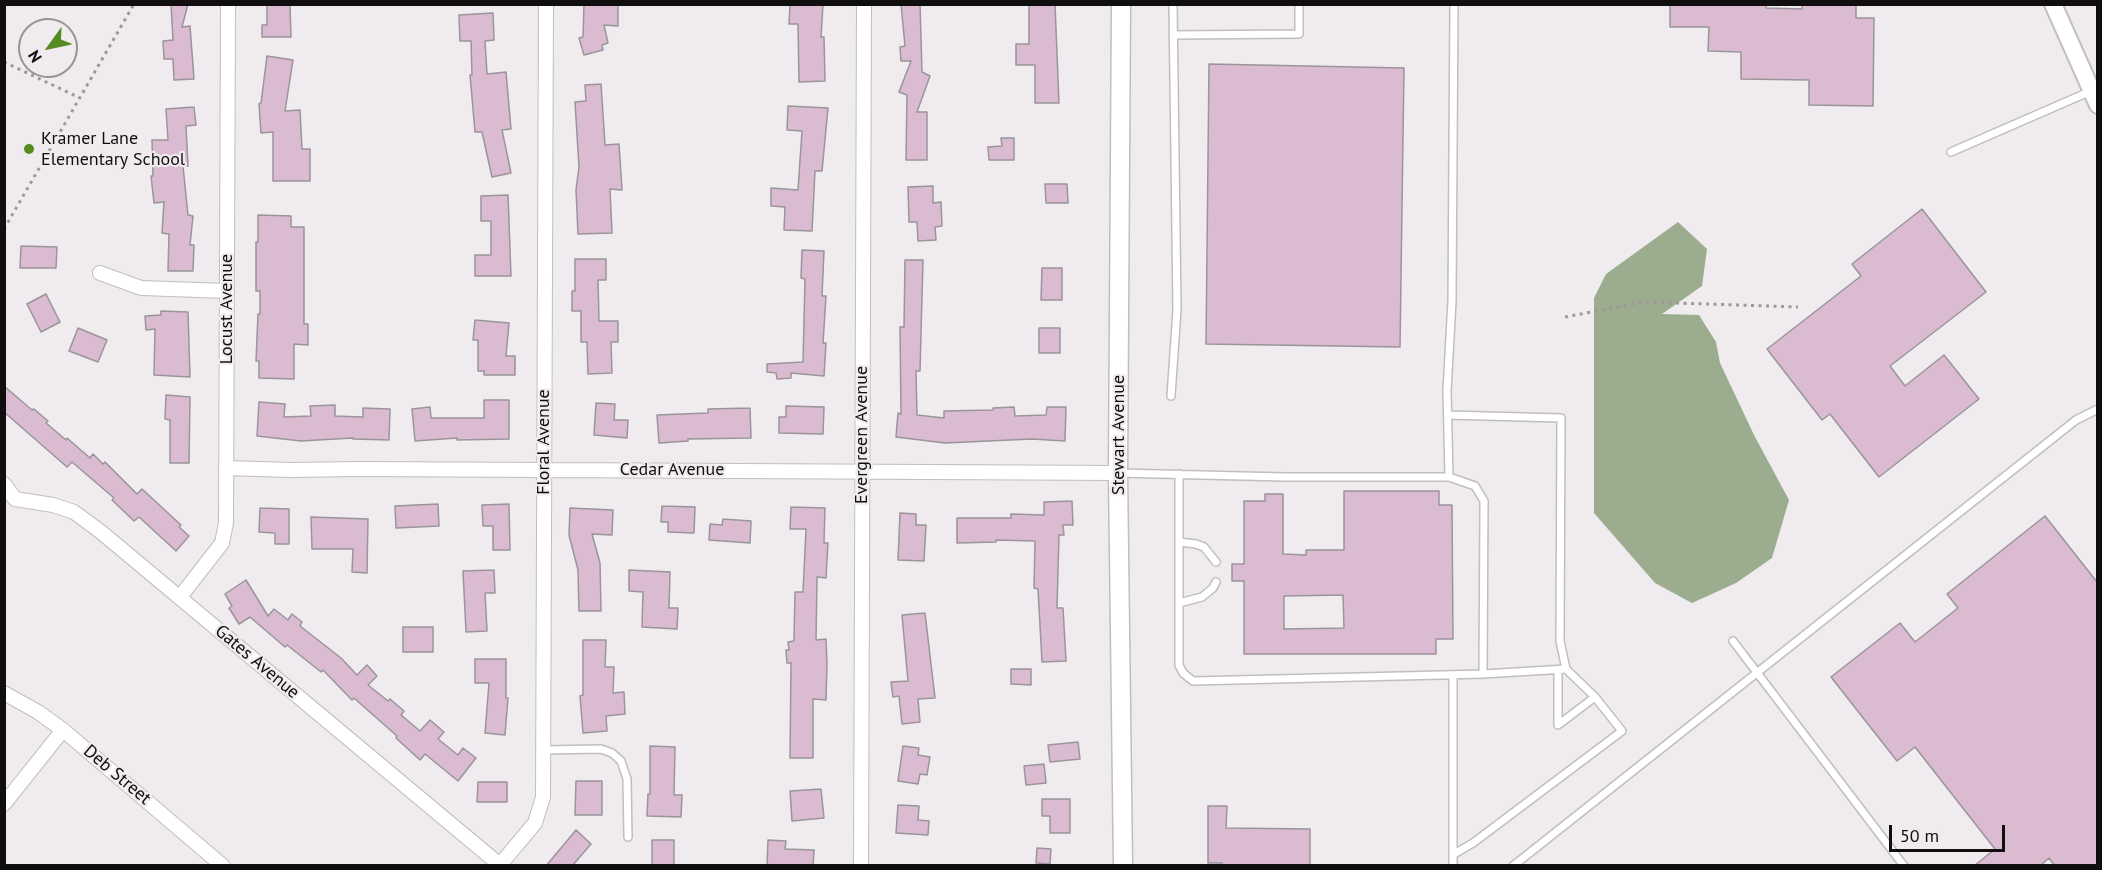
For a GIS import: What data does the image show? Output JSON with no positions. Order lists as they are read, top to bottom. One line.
{"streets":{"main road":["Stewart Avenue"],"street":["Locust Avenue","Evergreen Avenue","Floral Avenue","Cedar Avenue","Gates Avenue","Deb Street"]},"crossings":[["Locust Avenue","Cedar Avenue"],["Locust Avenue","Gates Avenue"],["Evergreen Avenue","Cedar Avenue"],["Stewart Avenue","Cedar Avenue"],["Floral Avenue","Cedar Avenue"],["Floral Avenue","Gates Avenue"]],"places":["Kramer Lane Elementary School"],"scale_bar":"50 m","north":"bottom left"}
